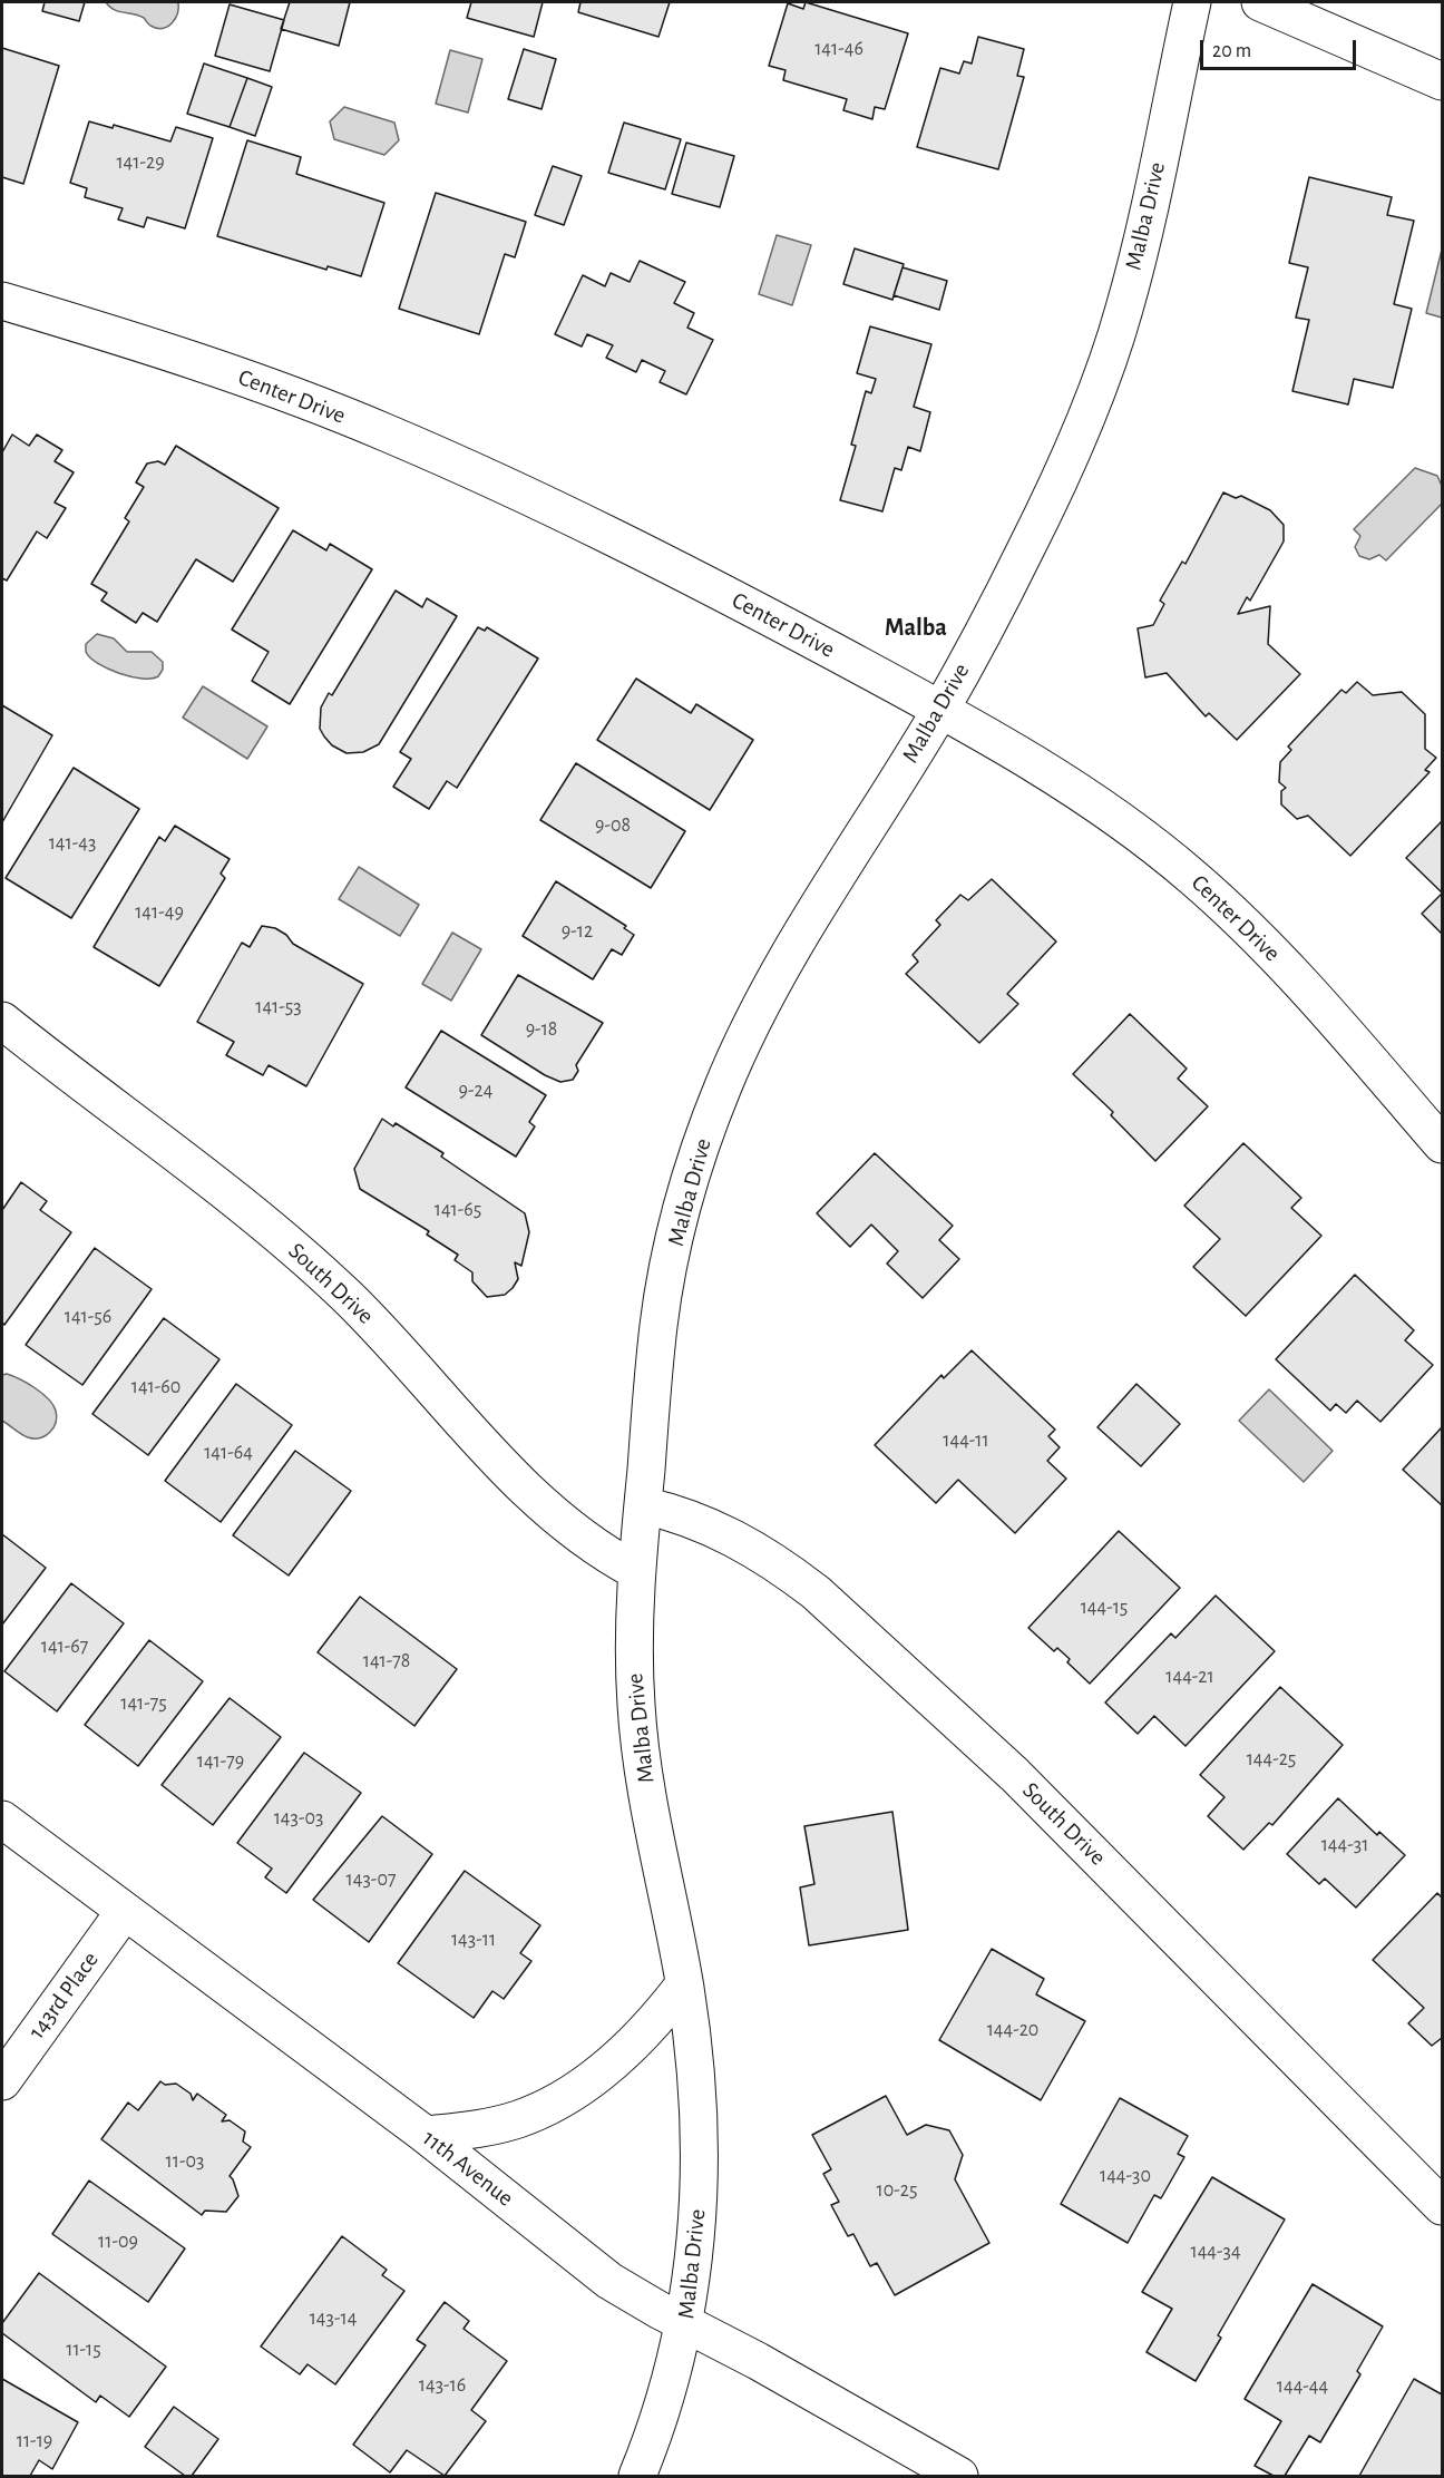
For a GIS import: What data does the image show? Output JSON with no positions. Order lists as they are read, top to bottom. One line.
{"streets":{"street":["Malba Drive","Center Drive","South Drive","143rd Place","11th Avenue"]},"crossings":[["Malba Drive","Center Drive"],["Malba Drive","South Drive"],["Malba Drive","11th Avenue"],["143rd Place","11th Avenue"]],"districts":["Malba"],"house_numbers":["141-46","141-29","9-08","141-43","141-49","9-12","141-53","9-18","9-24","141-65","141-56","141-60","144-11","141-64","144-15","141-67","141-78","144-21","141-75","144-25","141-79","143-03","144-31","143-07","143-11","144-20","11-03","144-30","10-25","11-09","144-34","143-14","11-15","143-16","144-44","11-19"],"scale_bar":"20 m"}
